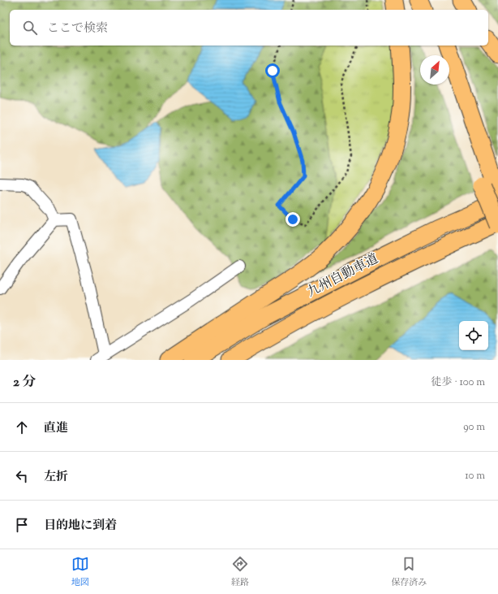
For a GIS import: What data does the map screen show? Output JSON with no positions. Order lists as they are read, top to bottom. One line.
{"streets":{"highway":["九州自動車道"]},"north":"top right","page":{"search":"ここで検索","heading":["2 分","徒歩 · 100 m"],"list":[["直進","90 m"],["左折","10 m"],"目的地に到着"],"nav":["地図","経路","保存済み"]}}
